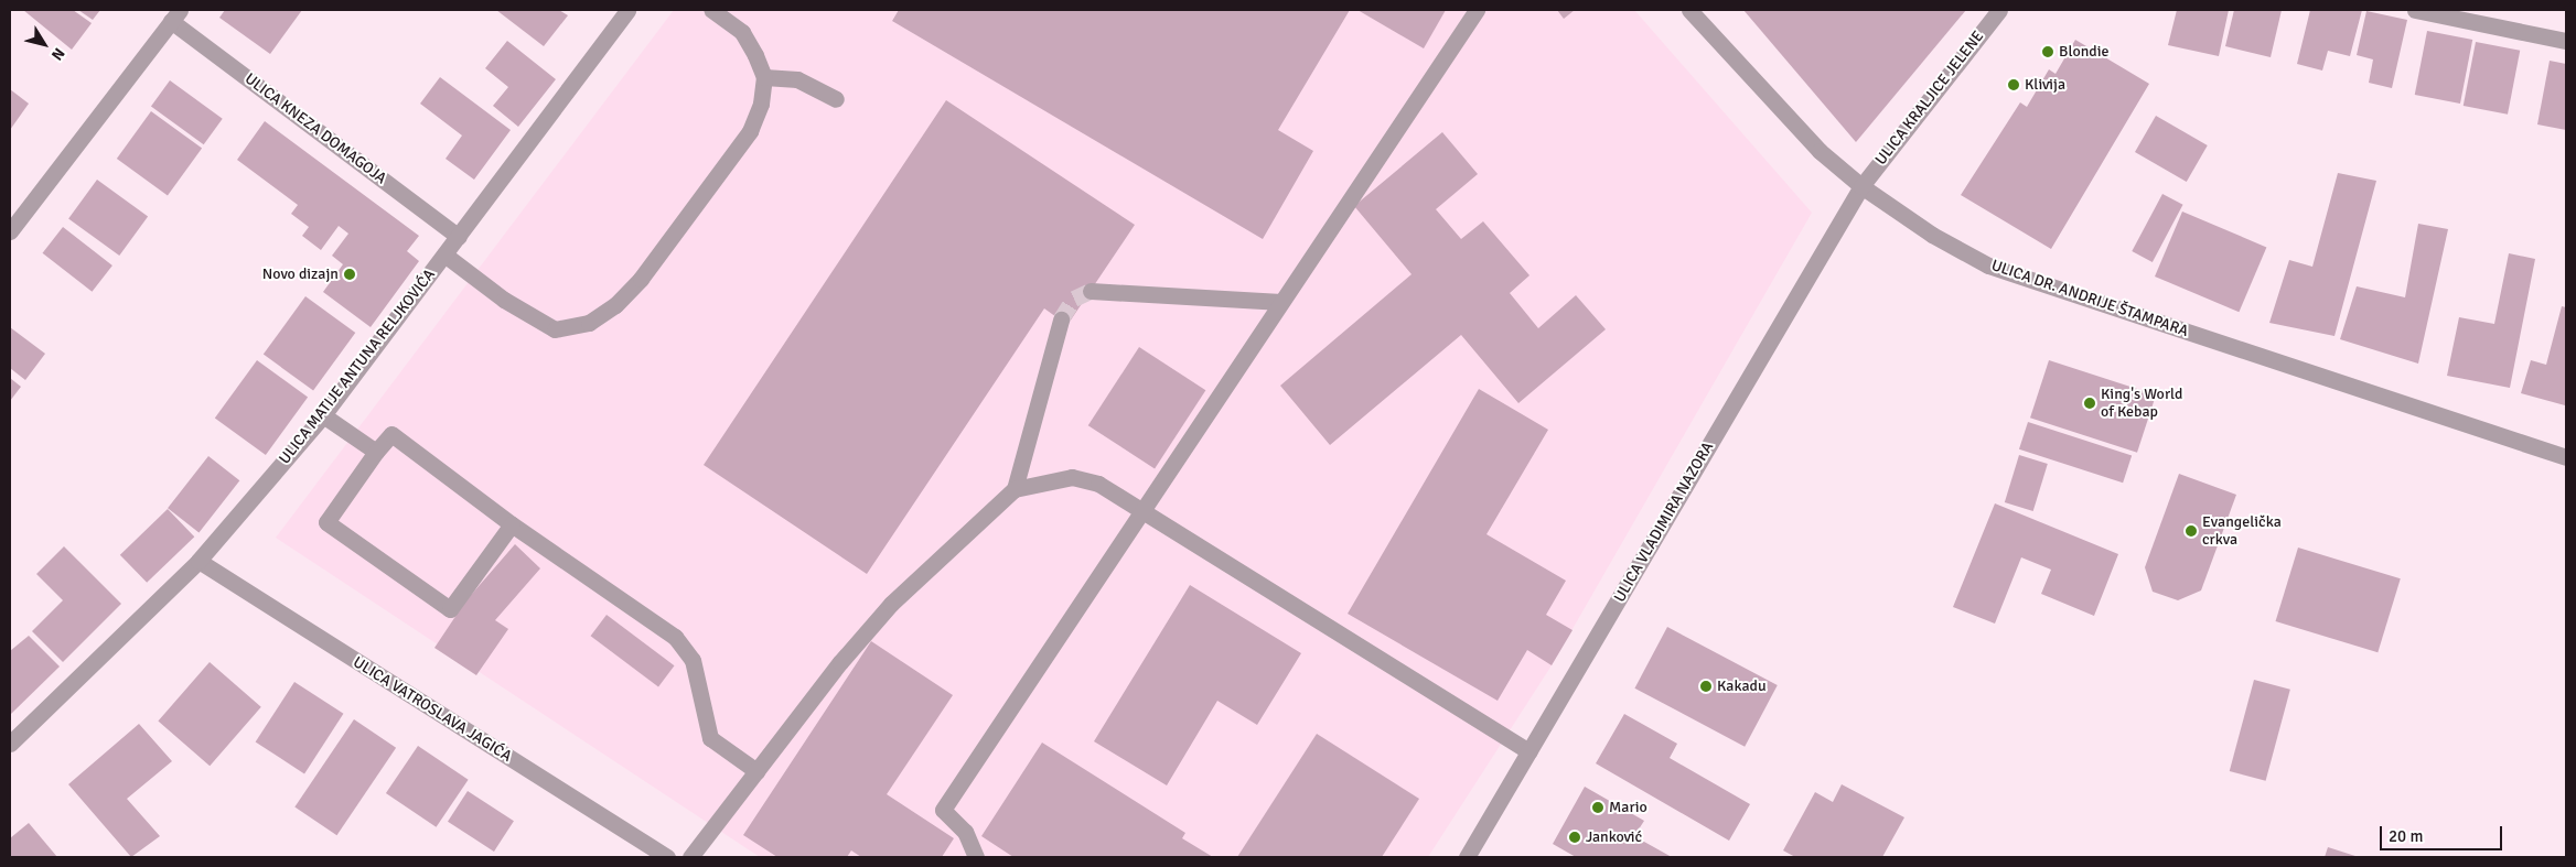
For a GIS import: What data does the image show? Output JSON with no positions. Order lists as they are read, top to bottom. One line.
{"streets":{"street":["ULICA KRALJICE JELENE","ULICA KNEZA DOMAGOJA","ULICA DR. ANDRIJE ŠTAMPARA","ULICA MATIJE ANTUNA RELJKOVIĆA","ULICA VLADIMIRA NAZORA","ULICA VATROSLAVA JAGIĆA"]},"crossings":[["ULICA KRALJICE JELENE","ULICA DR. ANDRIJE ŠTAMPARA"],["ULICA KRALJICE JELENE","ULICA VLADIMIRA NAZORA"],["ULICA KNEZA DOMAGOJA","ULICA MATIJE ANTUNA RELJKOVIĆA"],["ULICA DR. ANDRIJE ŠTAMPARA","ULICA VLADIMIRA NAZORA"],["ULICA MATIJE ANTUNA RELJKOVIĆA","ULICA VATROSLAVA JAGIĆA"]],"places":["Blondie","Klivija","Novo dizajn","King's World of Kebap","Evangelička crkva","Kakadu","Mario","Janković"],"scale_bar":"20 m","north":"bottom right"}
